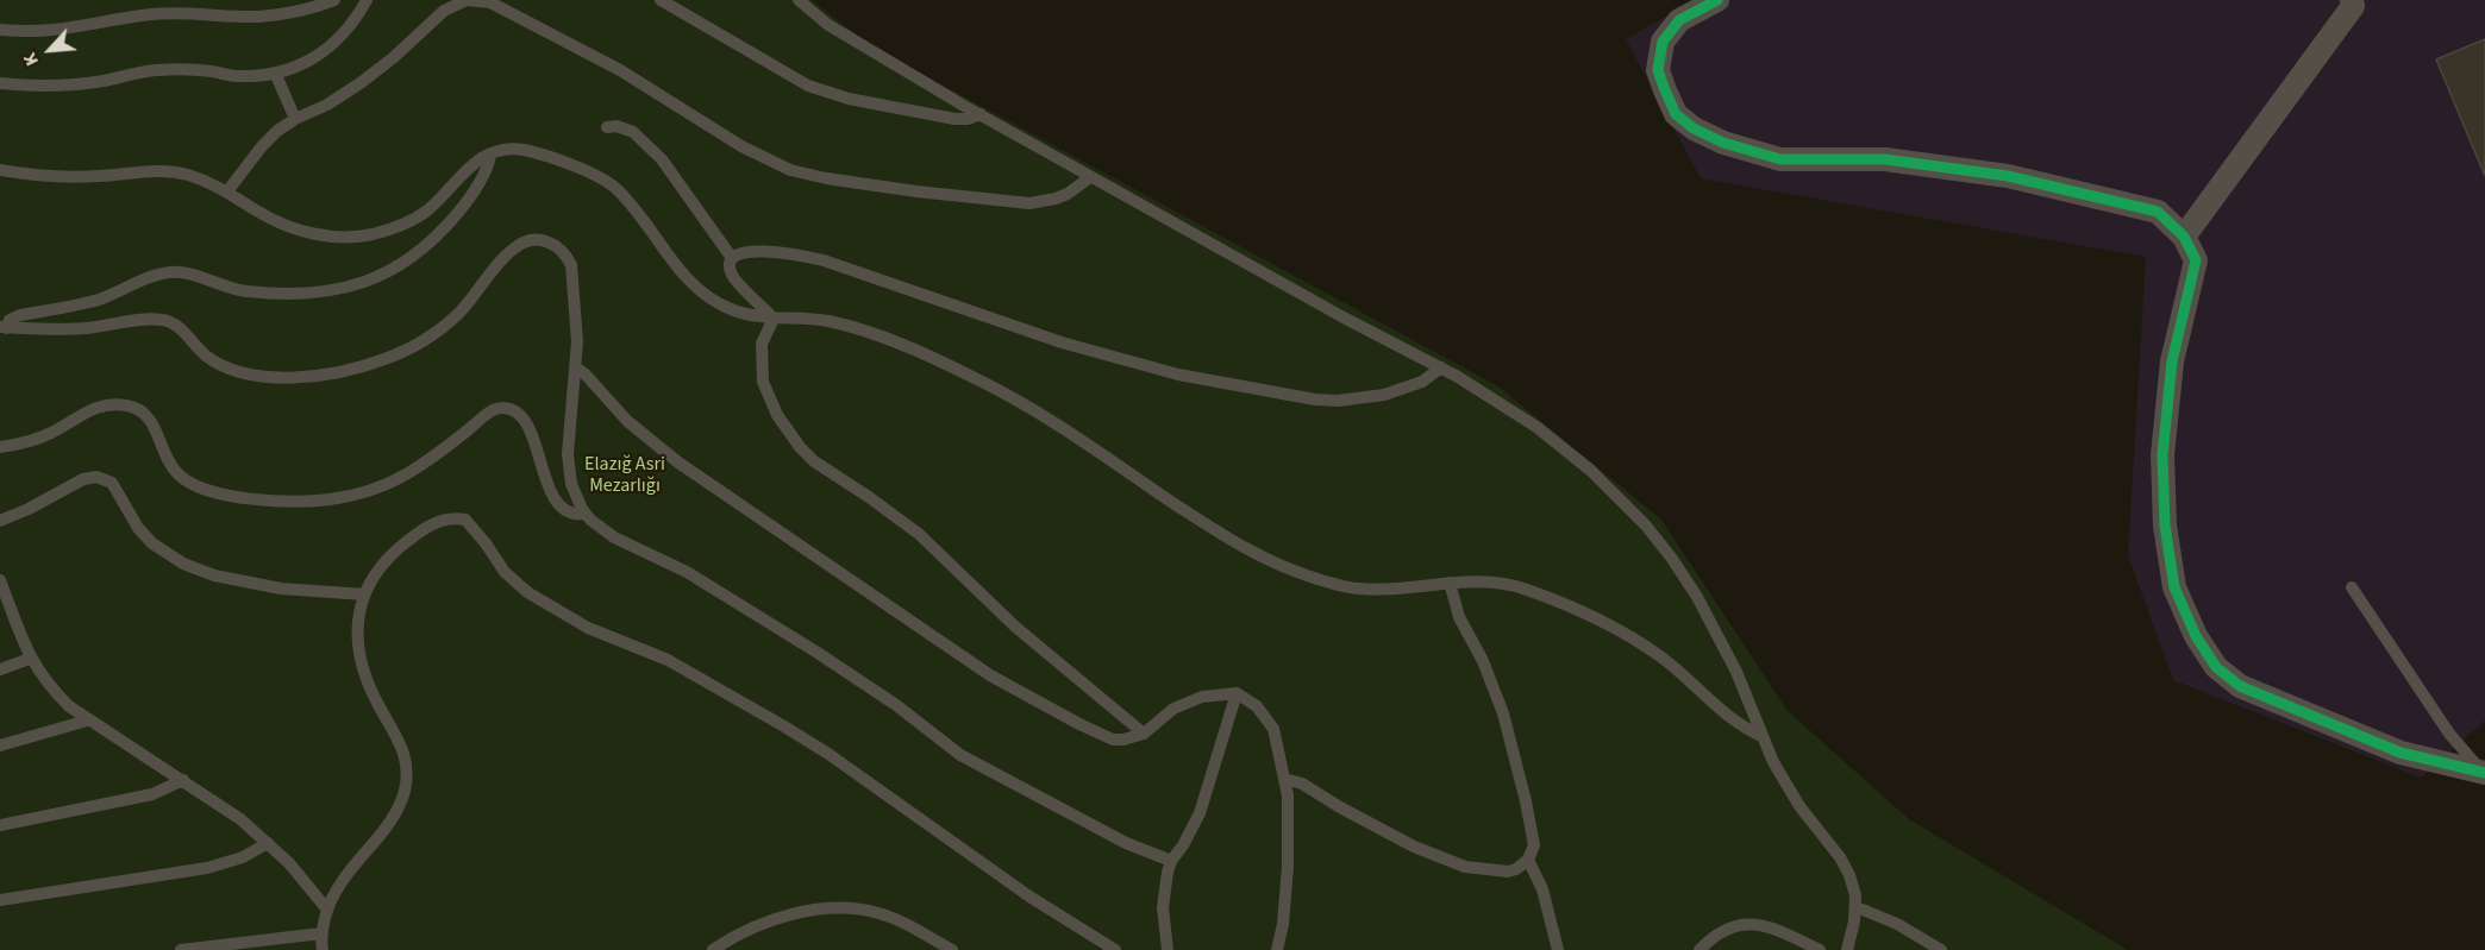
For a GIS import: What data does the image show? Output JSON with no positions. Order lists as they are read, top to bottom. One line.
{"parks":["Elazığ Asri Mezarlığı"],"north":"bottom left"}
